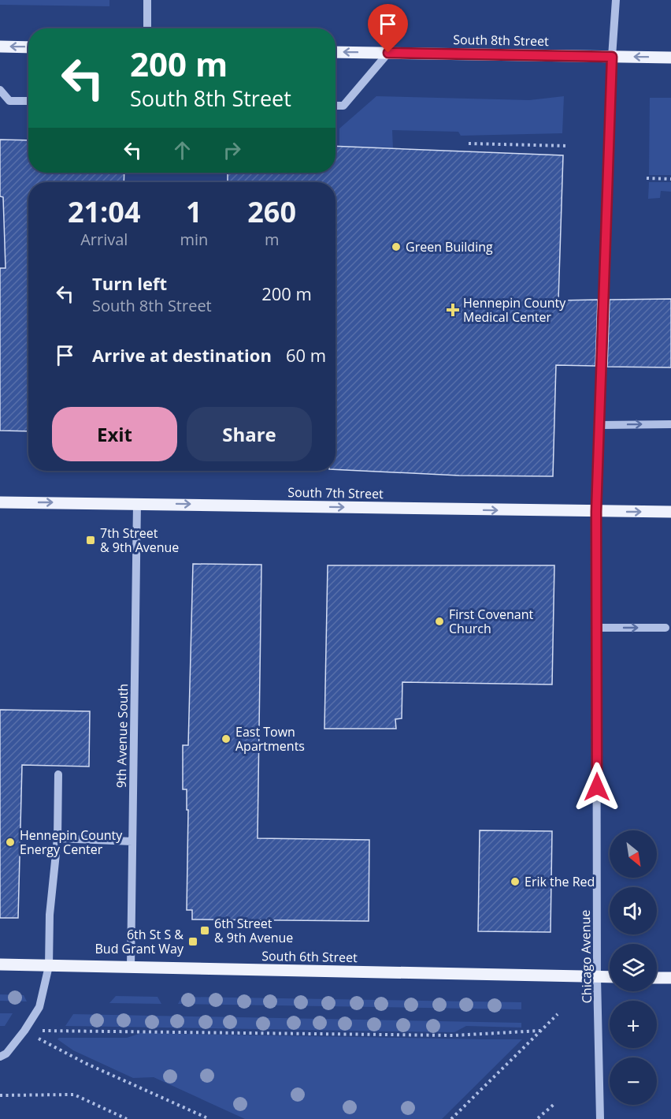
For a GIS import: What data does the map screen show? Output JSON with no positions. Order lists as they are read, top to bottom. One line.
{"streets":{"main road":["South 8th Street","South 7th Street","South 6th Street"],"street":["9th Avenue South","Chicago Avenue"]},"crossings":[["South 8th Street","Chicago Avenue"],["South 7th Street","9th Avenue South"],["South 7th Street","Chicago Avenue"],["9th Avenue South","South 6th Street"],["South 6th Street","Chicago Avenue"]],"one_way":["South 7th Street"],"places":{"other":["Green Building","First Covenant Church","East Town Apartments","Hennepin County Energy Center","Erik the Red"],"health":["Hennepin County Medical Center"],"transit":["7th Street & 9th Avenue","6th Street & 9th Avenue","6th St S & Bud Grant Way"]},"north":"bottom right","page":{"turn":["200 m","South 8th Street"],"eta":["21:04","Arrival","1","min","260","m"],"list":[{"name":"Turn left","note":"South 8th Street","value":"200 m"},{"name":"Arrive at destination","value":"60 m"}],"buttons":["Exit","Share"],"map_buttons":["+","−"]}}
